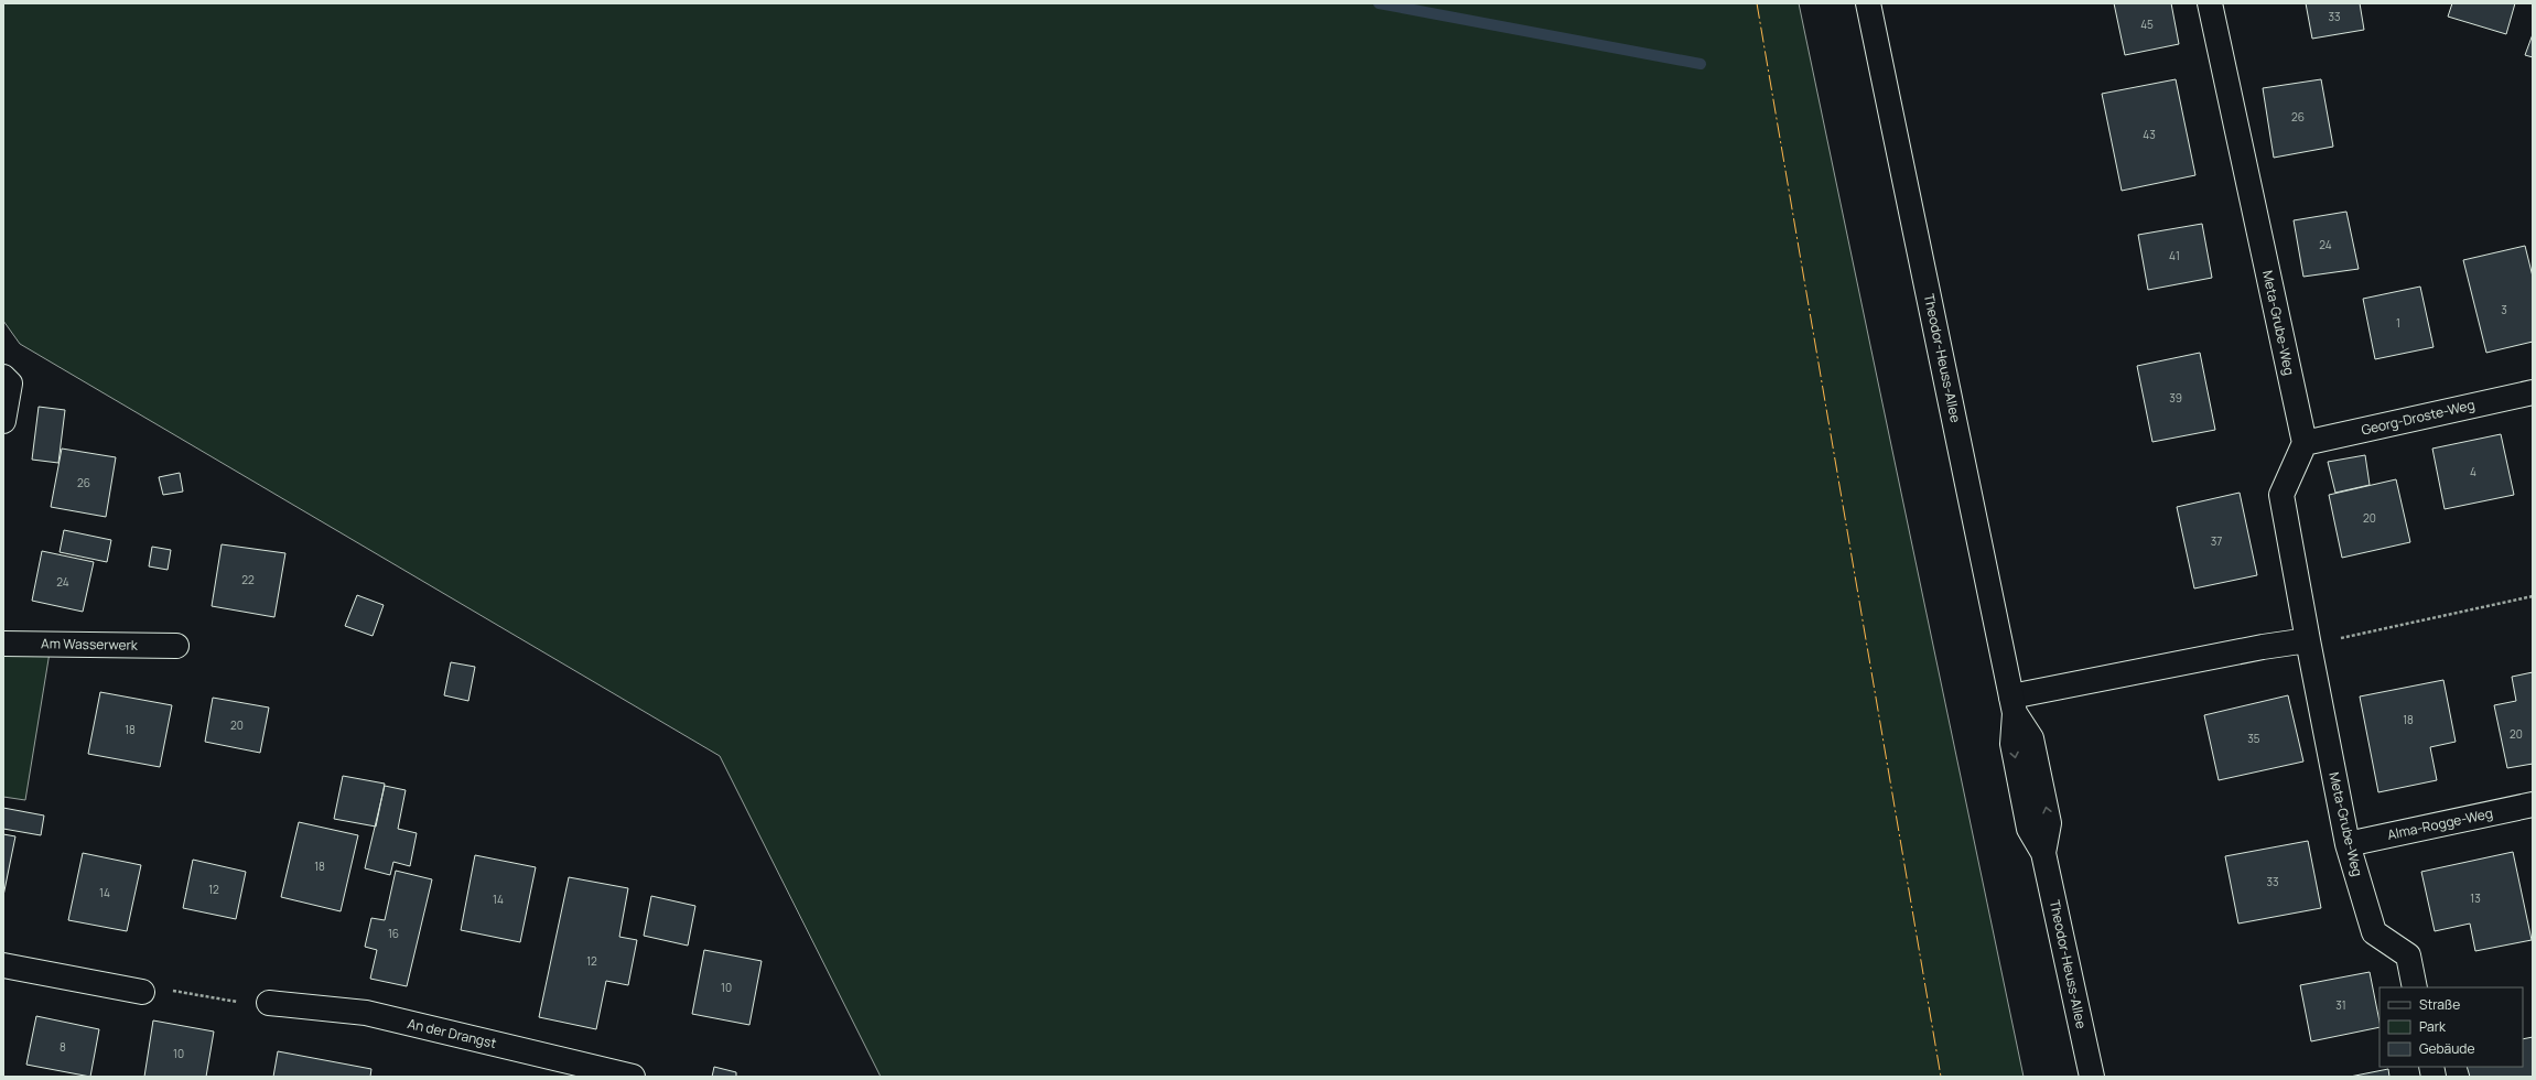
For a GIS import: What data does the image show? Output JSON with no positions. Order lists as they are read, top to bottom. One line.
{"streets":{"street":["Meta-Grube-Weg","Theodor-Heuss-Allee","Georg-Droste-Weg","Am Wasserwerk","Alma-Rogge-Weg","An der Drangst"]},"crossings":[["Meta-Grube-Weg","Georg-Droste-Weg"],["Meta-Grube-Weg","Alma-Rogge-Weg"]],"house_numbers":["33","45","26","43","24","41","3","1","39","4","26","20","37","22","24","18","20","18","20","35","18","33","12","14","13","14","16","12","10","31","8","10"],"legend":["Straße","Park","Gebäude"]}
